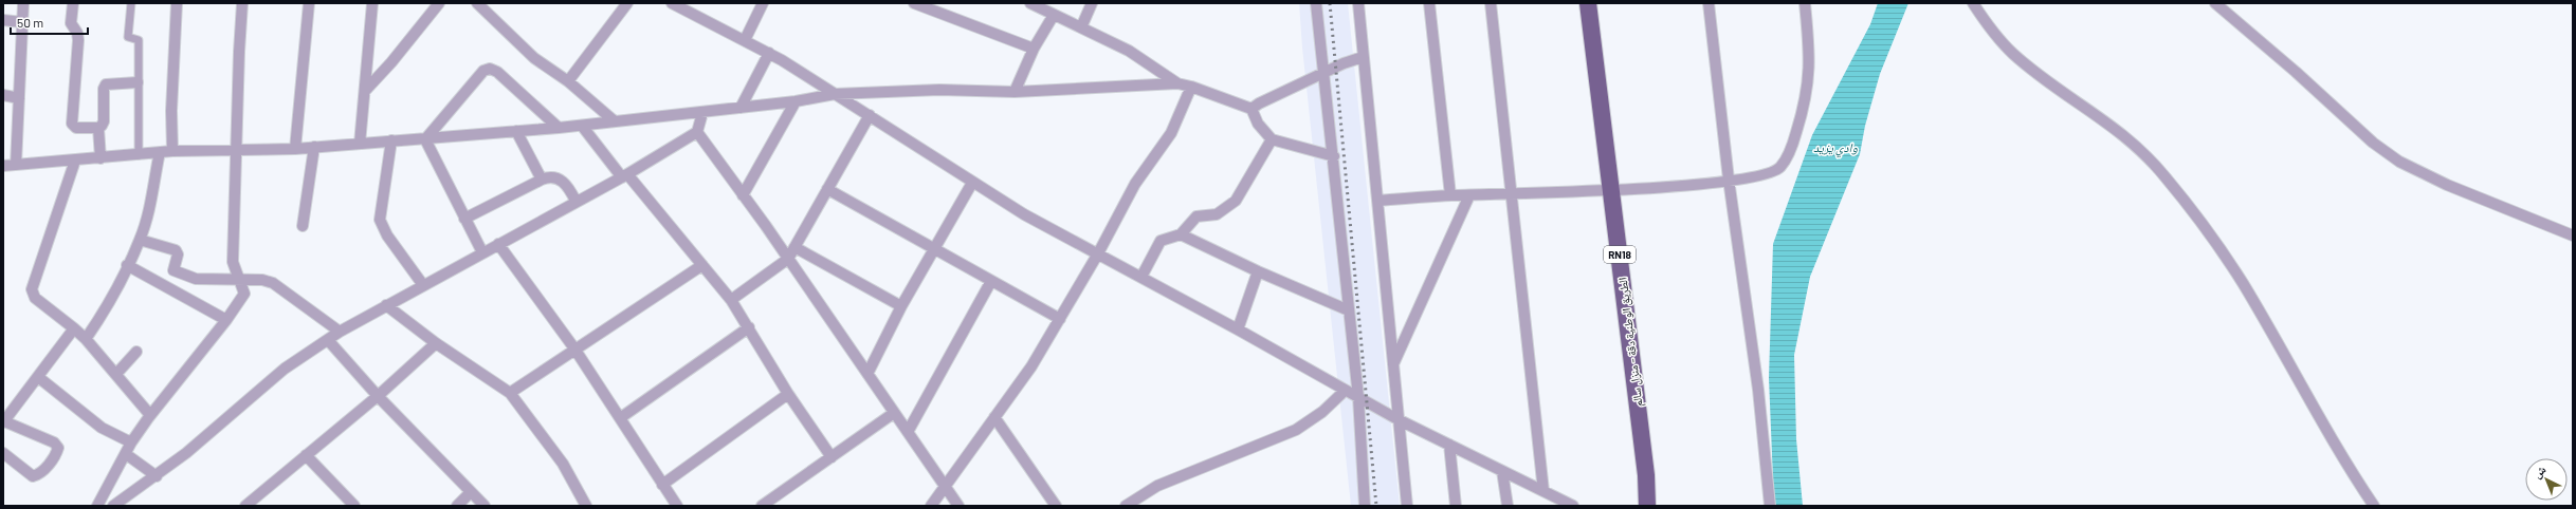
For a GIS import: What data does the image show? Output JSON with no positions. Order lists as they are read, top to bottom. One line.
{"streets":{"main road":["RN18","الطريق الوطنية دقة - منزل سالم"]},"water":["وادي يزيد"],"scale_bar":"50 m","north":"top left"}
